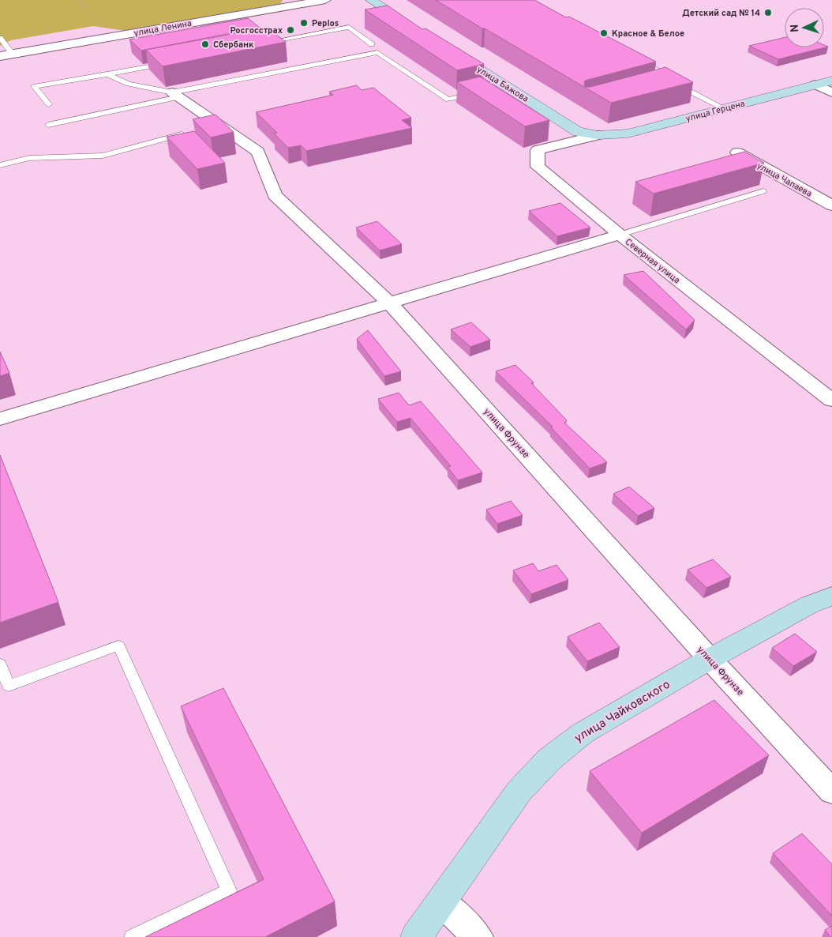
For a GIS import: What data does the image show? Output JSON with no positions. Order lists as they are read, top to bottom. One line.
{"streets":{"street":["улица Ленина","улица Бажова","улица Герцена","улица Чапаева","Северная улица","улица Фрунзе","улица Чайковского"]},"crossings":[["улица Бажова","улица Герцена"],["улица Бажова","Северная улица"],["улица Герцена","Северная улица"],["улица Фрунзе","улица Чайковского"]],"places":["Детский сад № 14","Peplos","Росгосстрах","Красное & Белое","Сбербанк"],"north":"left"}
